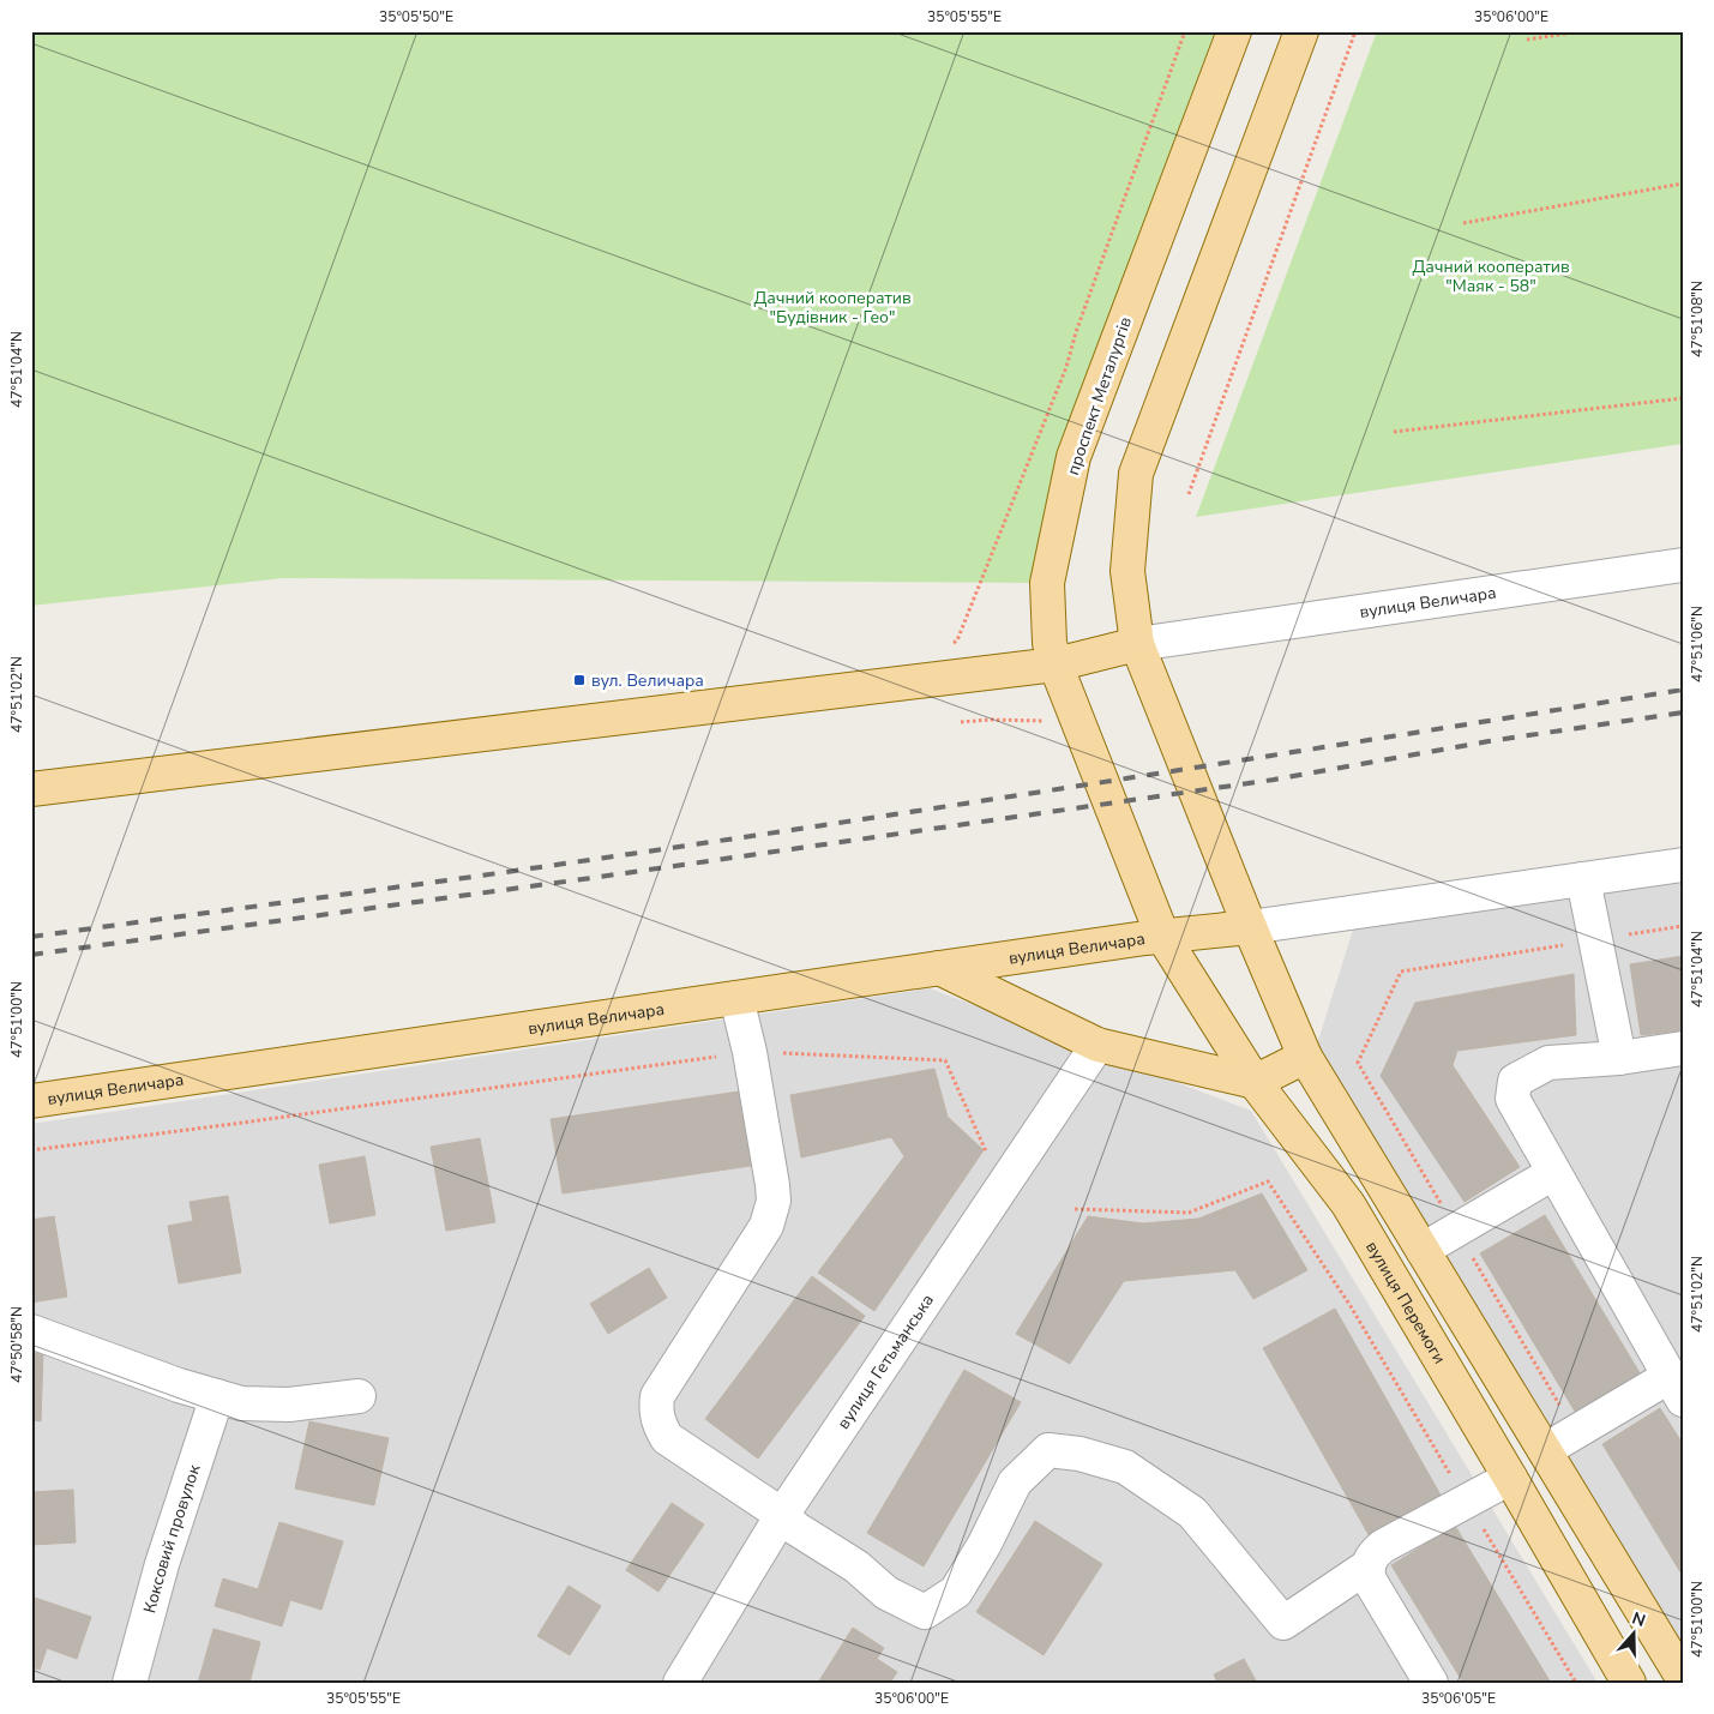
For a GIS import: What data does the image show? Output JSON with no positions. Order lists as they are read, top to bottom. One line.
{"streets":{"main road":["проспект Металургів","вулиця Величара","вулиця Перемоги"],"street":["вулиця Гетьманська","Коксовий провулок"]},"crossings":[["проспект Металургів","вулиця Величара"],["проспект Металургів","вулиця Перемоги"],["вулиця Величара","вулиця Перемоги"]],"parks":["Дачний кооператив \"Маяк - 58\"","Дачний кооператив \"Будівник - Гео\""],"places":{"transit":["вул. Величара"]},"north":"top","coordinates":["35°05'50\"E","35°05'55\"E","35°06'00\"E","47°51'08\"N","47°51'04\"N","47°51'06\"N","47°51'02\"N","47°51'00\"N","47°50'58\"N","35°06'05\"E"]}
